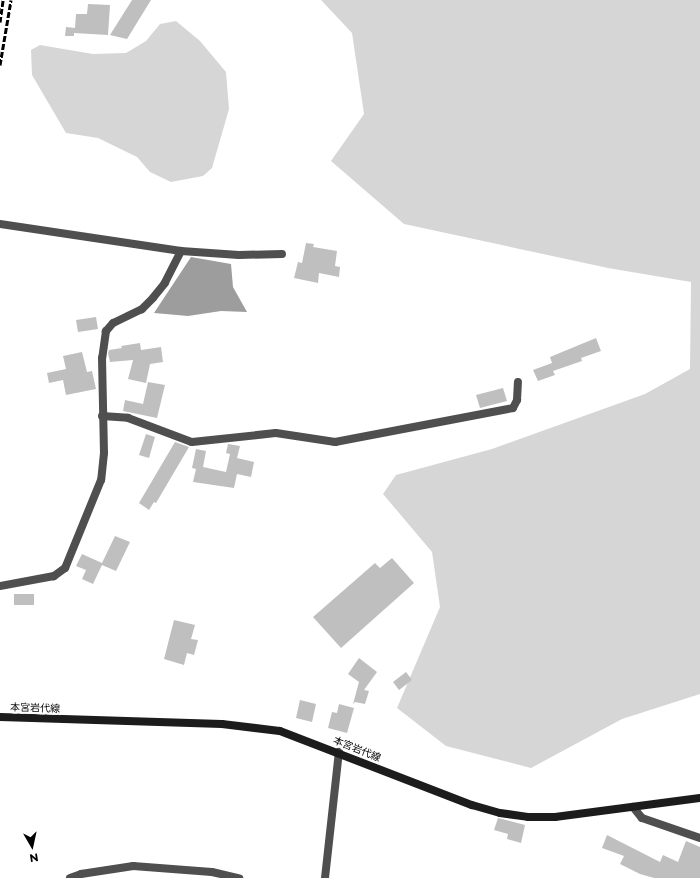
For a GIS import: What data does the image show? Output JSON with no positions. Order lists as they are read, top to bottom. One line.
{"streets":{"main road":["本宮岩代線"]},"north":"bottom"}
